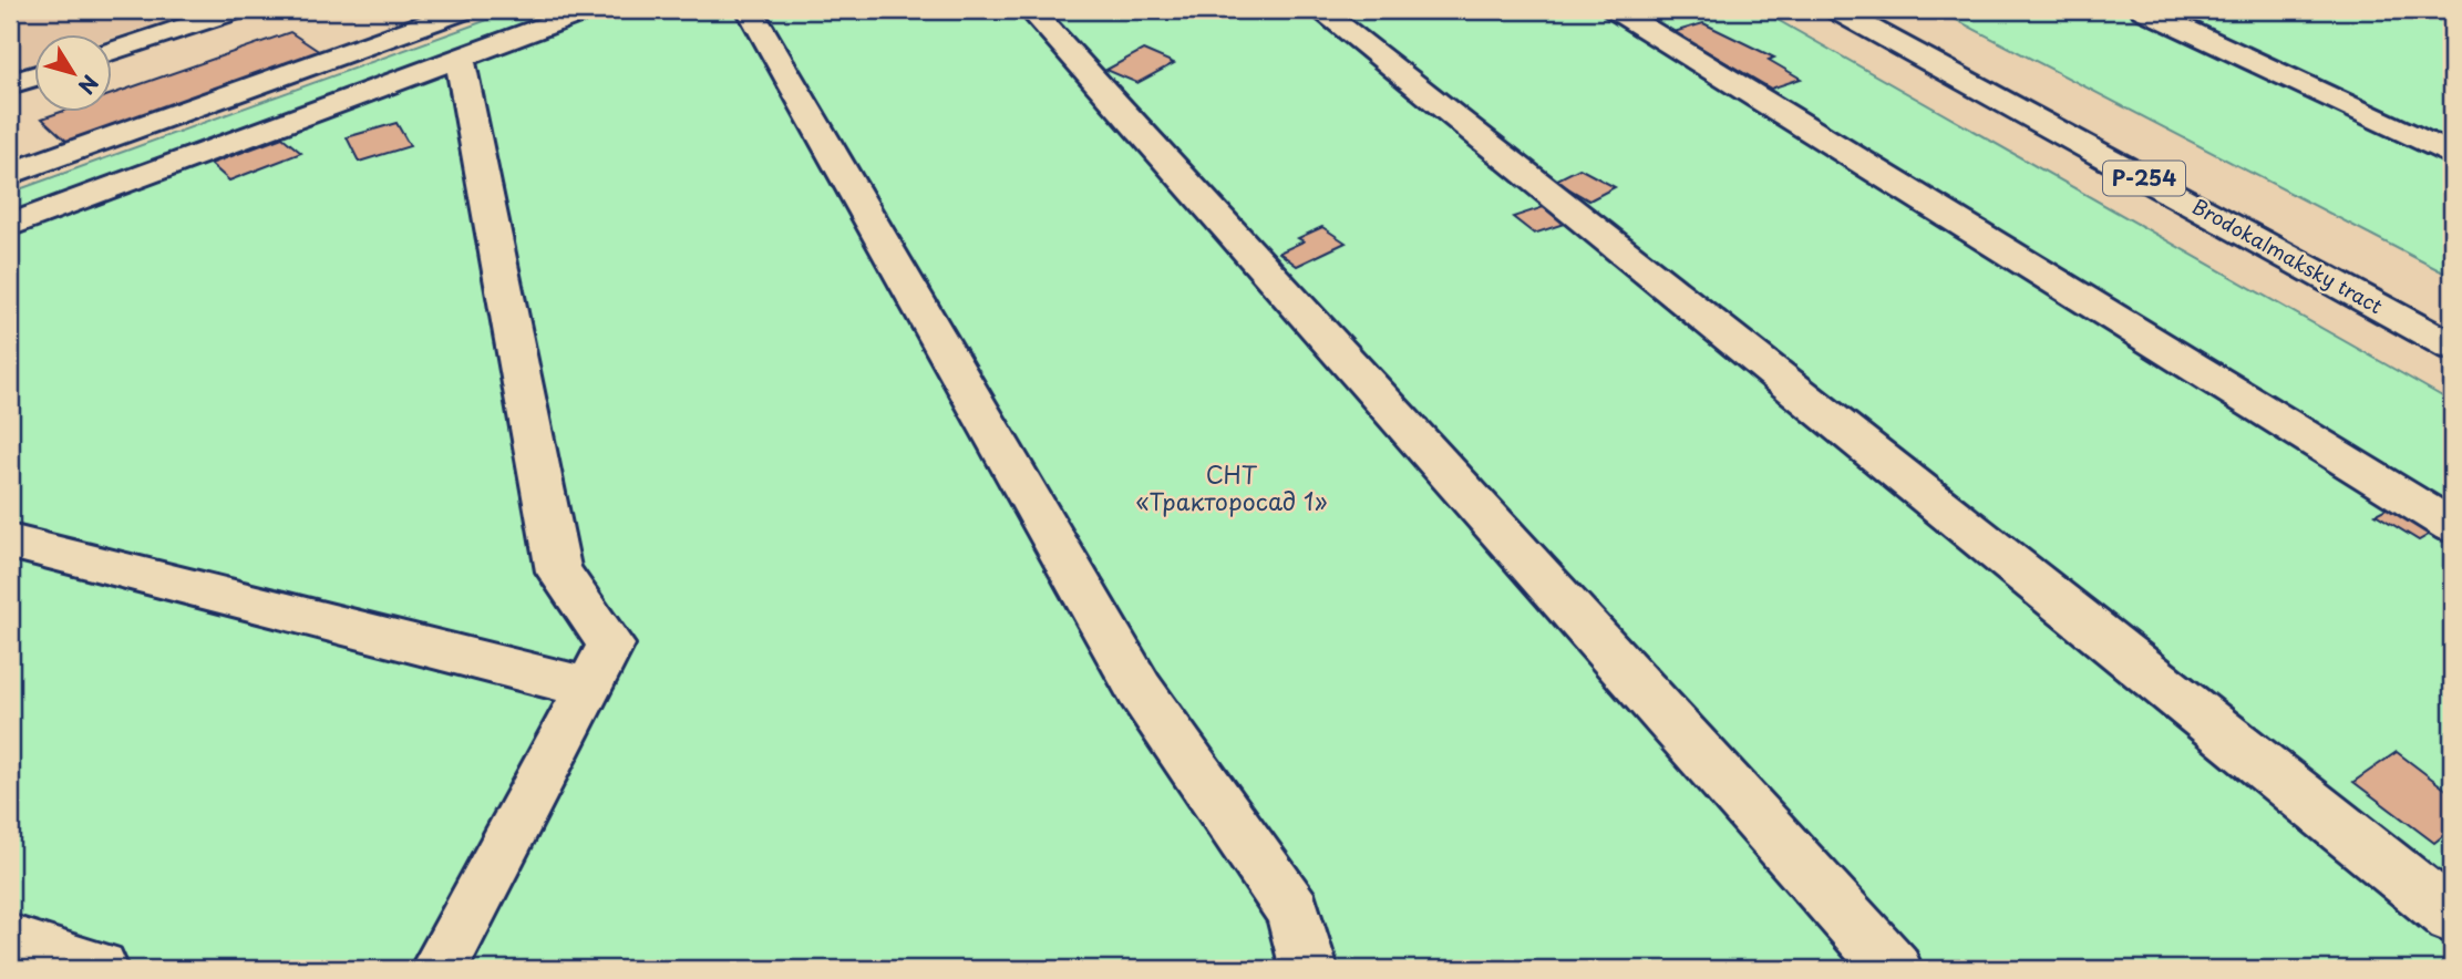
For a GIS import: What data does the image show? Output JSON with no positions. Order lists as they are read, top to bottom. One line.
{"streets":{"main road":["Р-254","Brodokalmaksky tract"]},"parks":["СНТ «Тракторосад 1»"],"north":"bottom right"}
